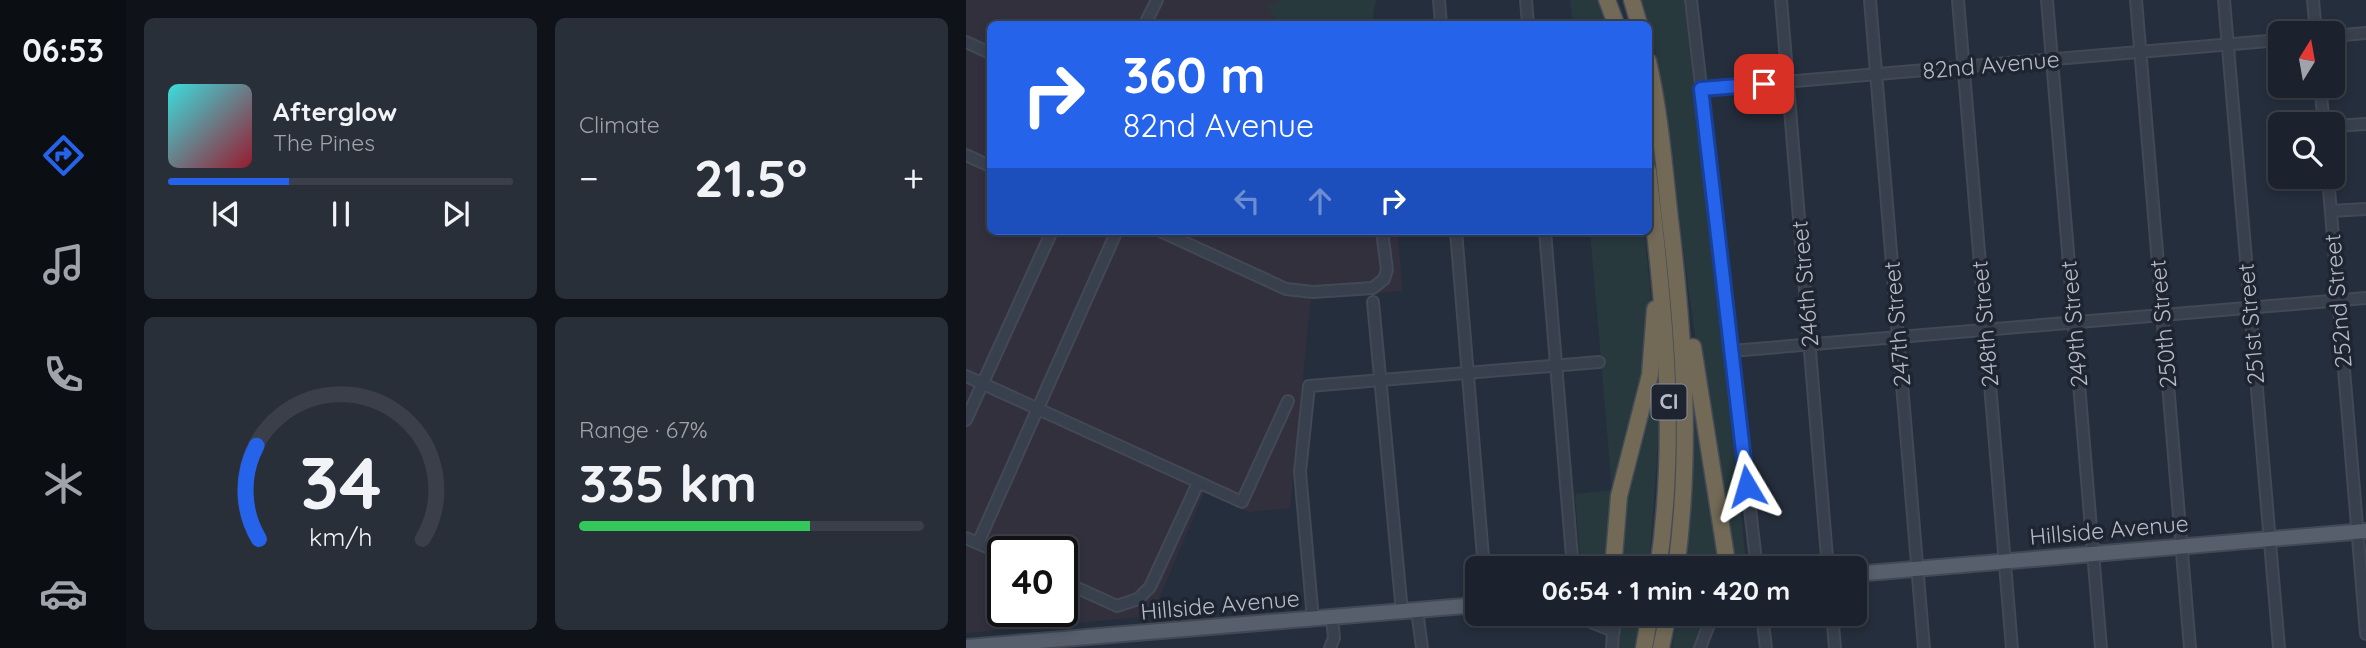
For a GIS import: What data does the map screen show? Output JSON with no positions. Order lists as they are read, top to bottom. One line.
{"streets":{"highway":["CI"],"main road":["Hillside Avenue"],"street":["82nd Avenue","246th Street","252nd Street","247th Street","248th Street","249th Street","250th Street","251st Street"]},"crossings":[["82nd Avenue","246th Street"],["82nd Avenue","247th Street"],["82nd Avenue","248th Street"],["82nd Avenue","249th Street"],["82nd Avenue","250th Street"],["82nd Avenue","251st Street"],["252nd Street","Hillside Avenue"],["247th Street","Hillside Avenue"],["248th Street","Hillside Avenue"],["249th Street","Hillside Avenue"],["250th Street","Hillside Avenue"],["251st Street","Hillside Avenue"]],"north":"top","page":{"tabs":"06:53","tile":["Climate",["Range · 67%","335 km"]],"turn":["360 m","82nd Avenue"],"song":["Afterglow","The Pines"],"heat":["−","21.5°","+"],"limit":"40","trip":"06:54 · 1 min · 420 m","gauge":["34","km/h"]}}
